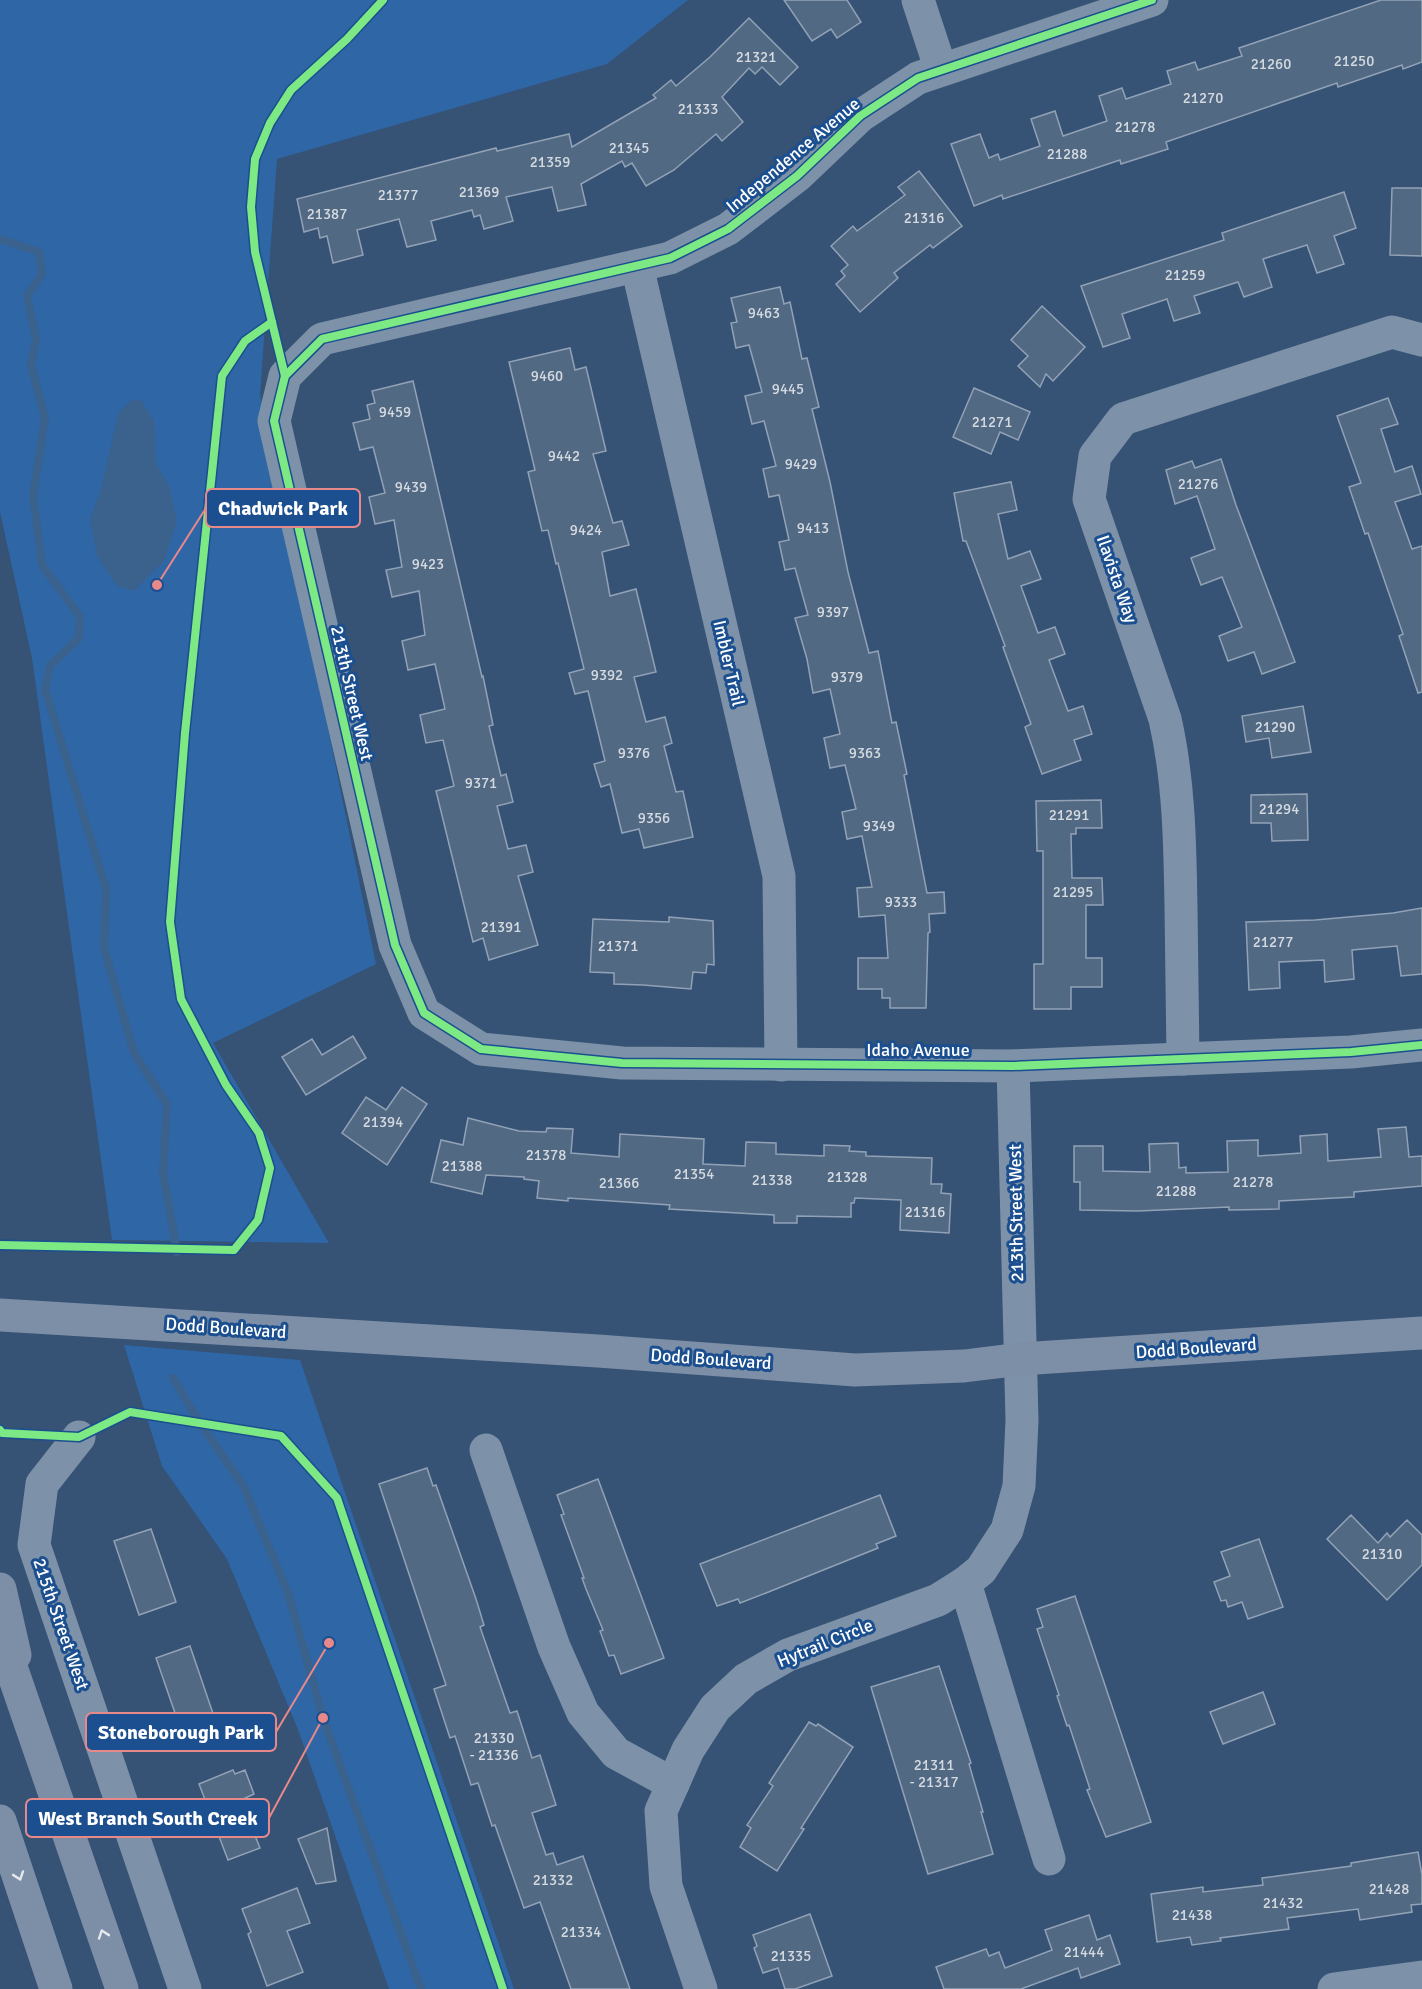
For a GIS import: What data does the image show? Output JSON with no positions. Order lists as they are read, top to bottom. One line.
{"streets":{"main road":["Dodd Boulevard"],"street":["Independence Avenue","Ilavista Way","Imbler Trail","213th Street West","Idaho Avenue","215th Street West","Hytrail Circle"]},"crossings":[["Independence Avenue","Imbler Trail"],["Independence Avenue","213th Street West"],["Ilavista Way","Idaho Avenue"],["Imbler Trail","Idaho Avenue"],["213th Street West","Idaho Avenue"],["213th Street West","Dodd Boulevard"],["213th Street West","Hytrail Circle"],["Dodd Boulevard","Hytrail Circle"]],"places":["Chadwick Park","Stoneborough Park","West Branch South Creek"],"house_numbers":["21321","21250","21260","21270","21333","21278","21345","21288","21359","21369","21377","21387","21316","21259","9463","9460","9445","9459","21271","9442","9429","21276","9439","9413","9424","9423","9397","9392","9379","21290","9376","9363","9371","21294","21291","9356","9349","21295","9333","21391","21277","21371","21394","21378","21388","21354","21328","21338","21278","21366","21288","21316","21310","21330 - 21336","21311 - 21317","21332","21428","21432","21438","21334","21444","21335"]}
